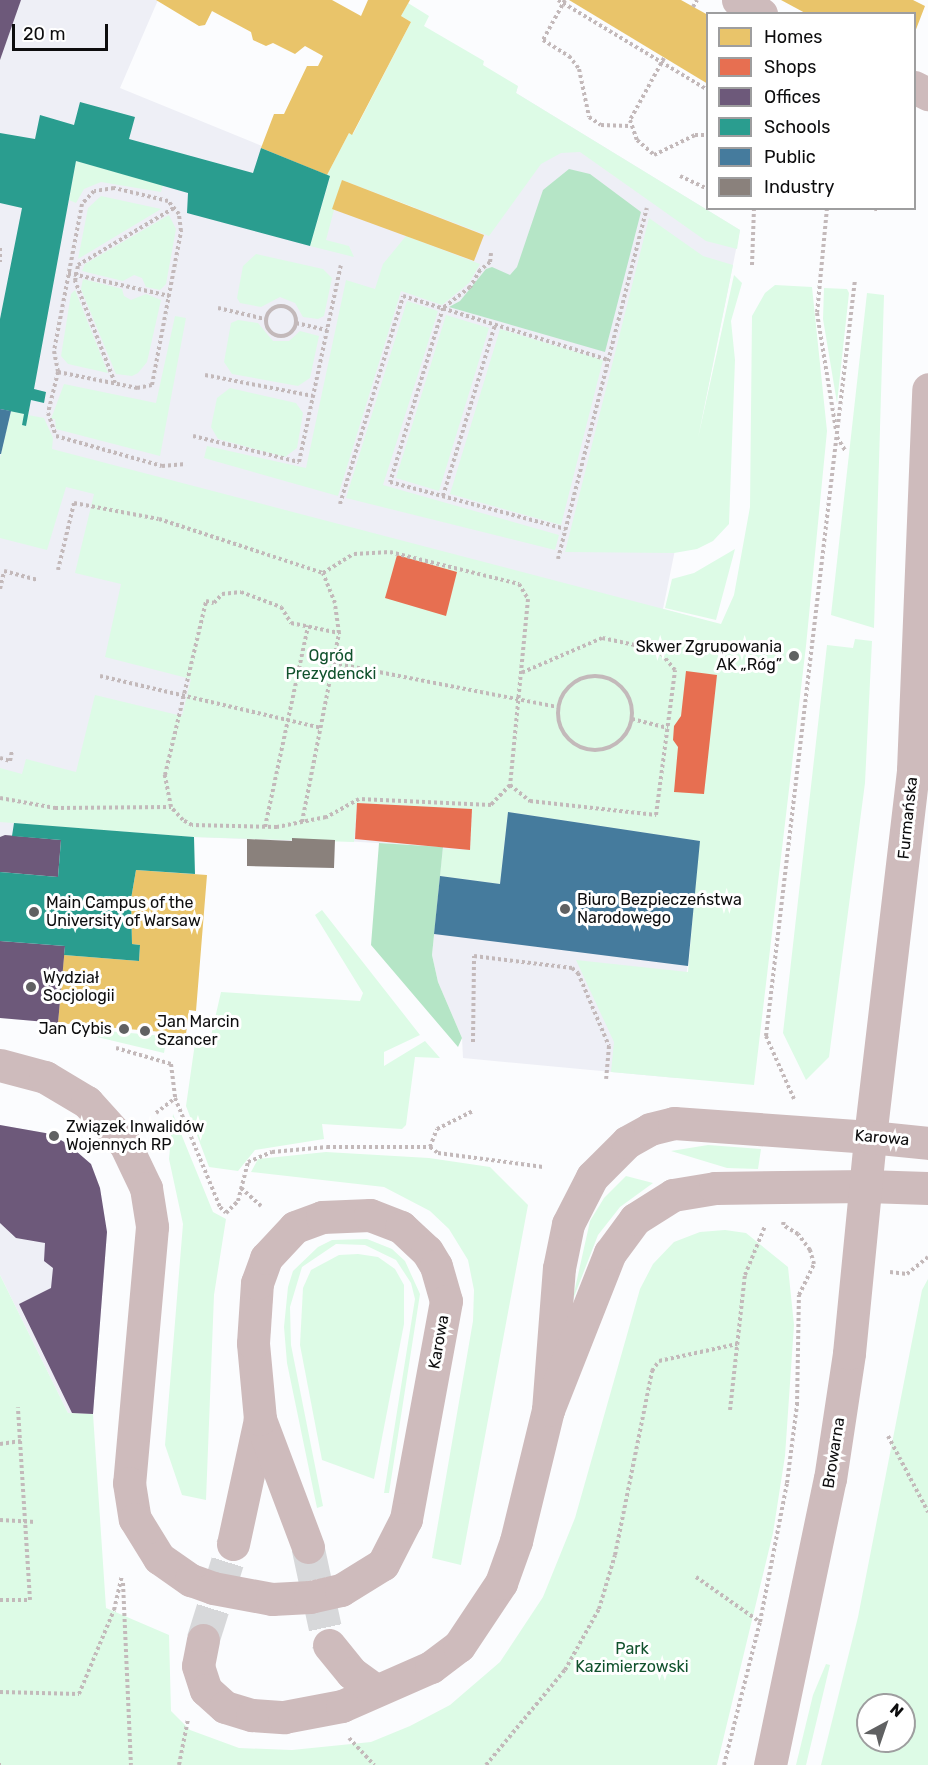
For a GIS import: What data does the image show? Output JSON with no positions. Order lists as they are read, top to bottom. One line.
{"streets":{"street":["Furmańska","Karowa","Browarna"]},"crossings":[["Furmańska","Karowa"],["Furmańska","Browarna"],["Karowa","Browarna"]],"parks":["Ogród Prezydencki","Park Kazimierzowski"],"places":["Skwer Zgrupowania AK „Róg”","Biuro Bezpieczeństwa Narodowego","Main Campus of the University of Warsaw","Wydział Socjologii","Jan Cybis","Jan Marcin Szancer","Związek Inwalidów Wojennych RP"],"legend":["Homes","Shops","Offices","Schools","Public","Industry"],"scale_bar":"20 m","north":"top right"}
